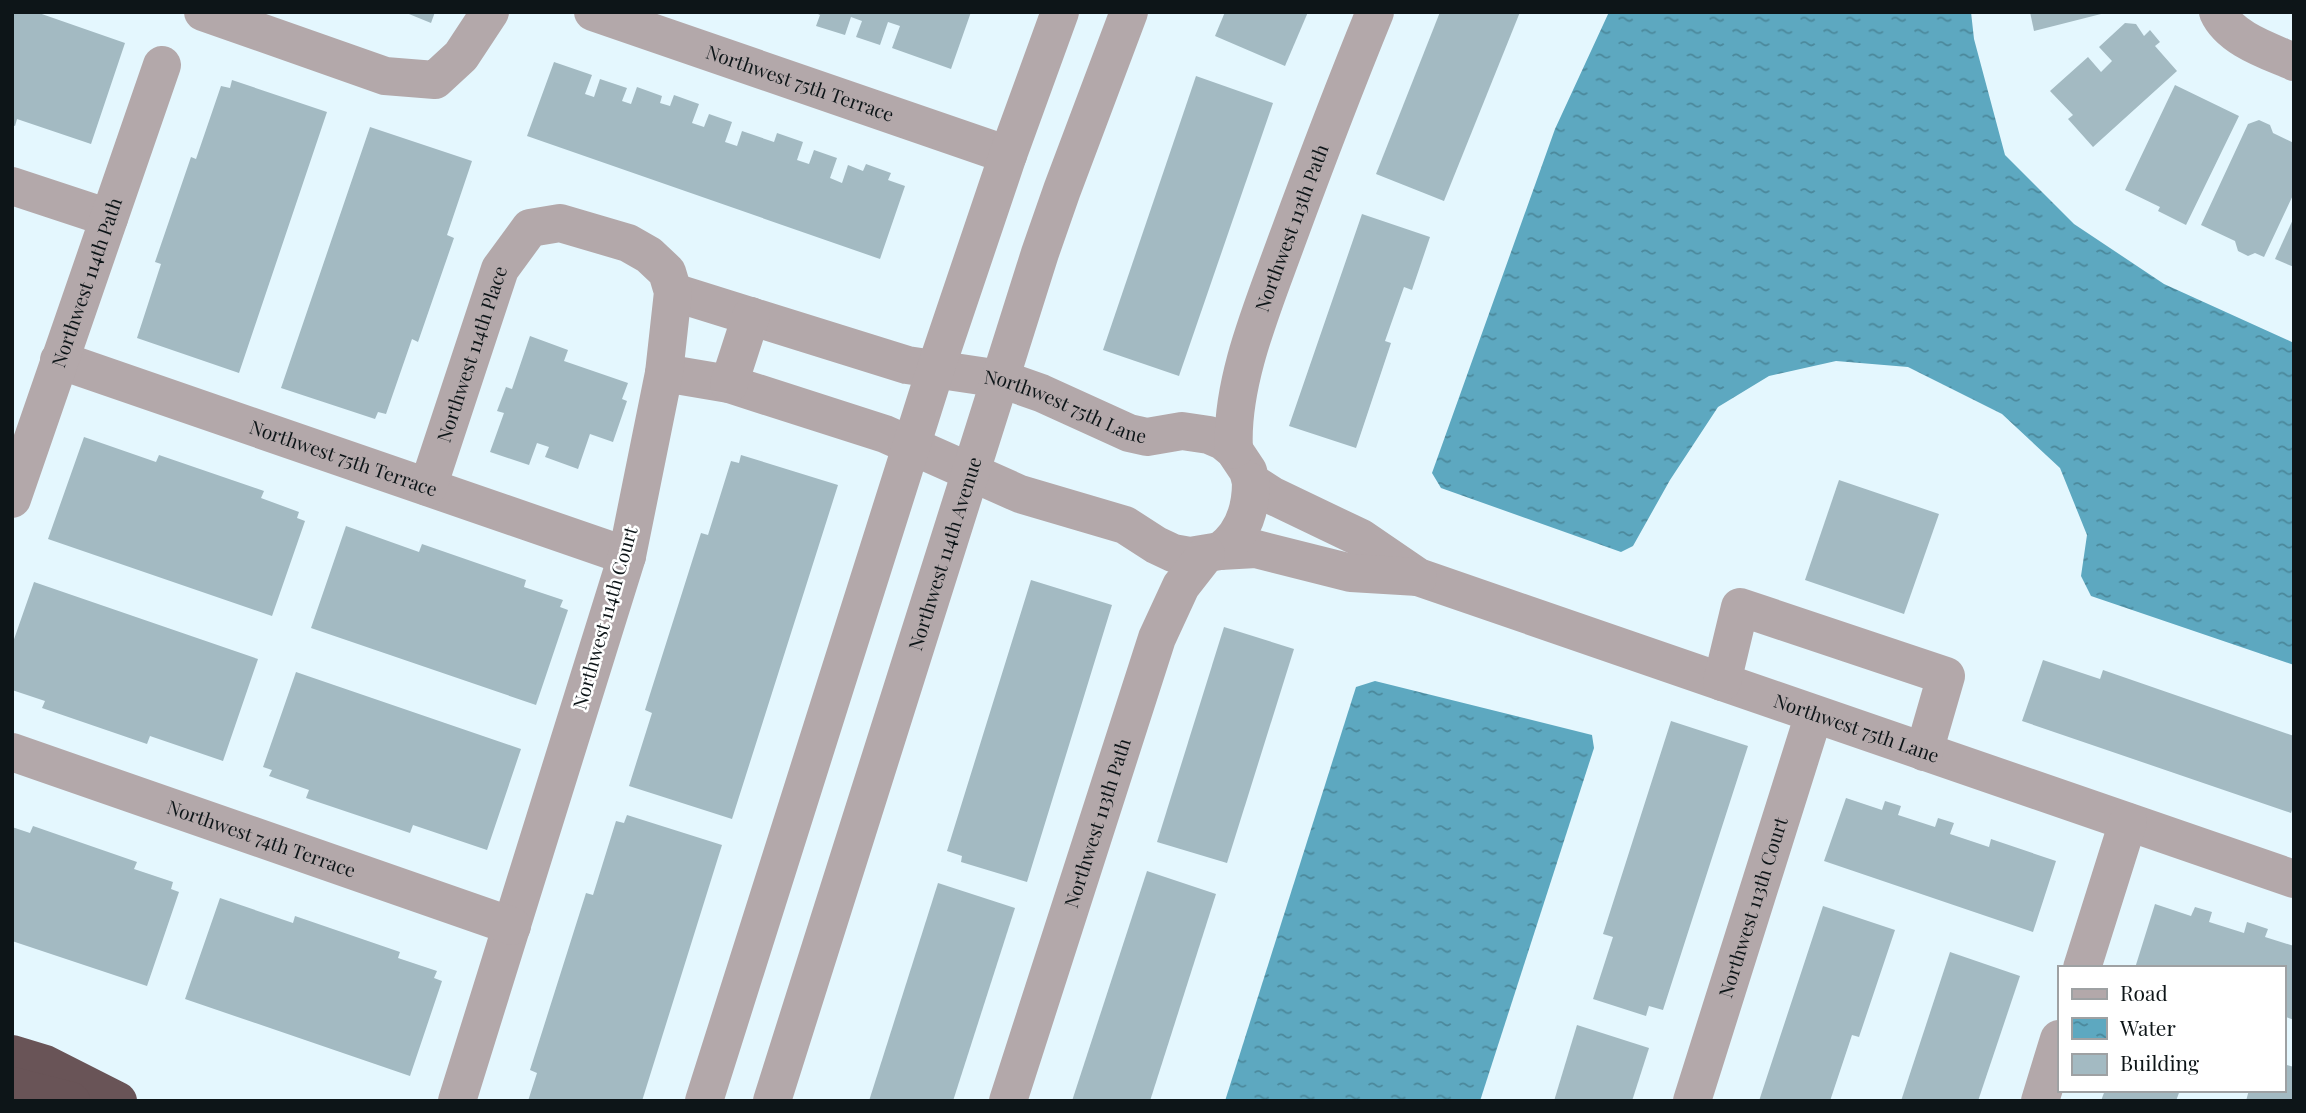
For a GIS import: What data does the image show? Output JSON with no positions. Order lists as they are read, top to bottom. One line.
{"streets":{"street":["Northwest 75th Terrace","Northwest 113th Path","Northwest 114th Path","Northwest 114th Place","Northwest 75th Lane","Northwest 114th Avenue","Northwest 114th Court","Northwest 74th Terrace","Northwest 113th Court"]},"crossings":[["Northwest 75th Terrace","Northwest 114th Path"],["Northwest 75th Terrace","Northwest 114th Place"],["Northwest 75th Terrace","Northwest 114th Court"],["Northwest 113th Path","Northwest 75th Lane"],["Northwest 114th Place","Northwest 75th Lane"],["Northwest 114th Place","Northwest 114th Court"],["Northwest 75th Lane","Northwest 114th Avenue"],["Northwest 75th Lane","Northwest 114th Court"],["Northwest 75th Lane","Northwest 113th Court"],["Northwest 114th Court","Northwest 74th Terrace"]],"legend":["Road","Water","Building"]}
